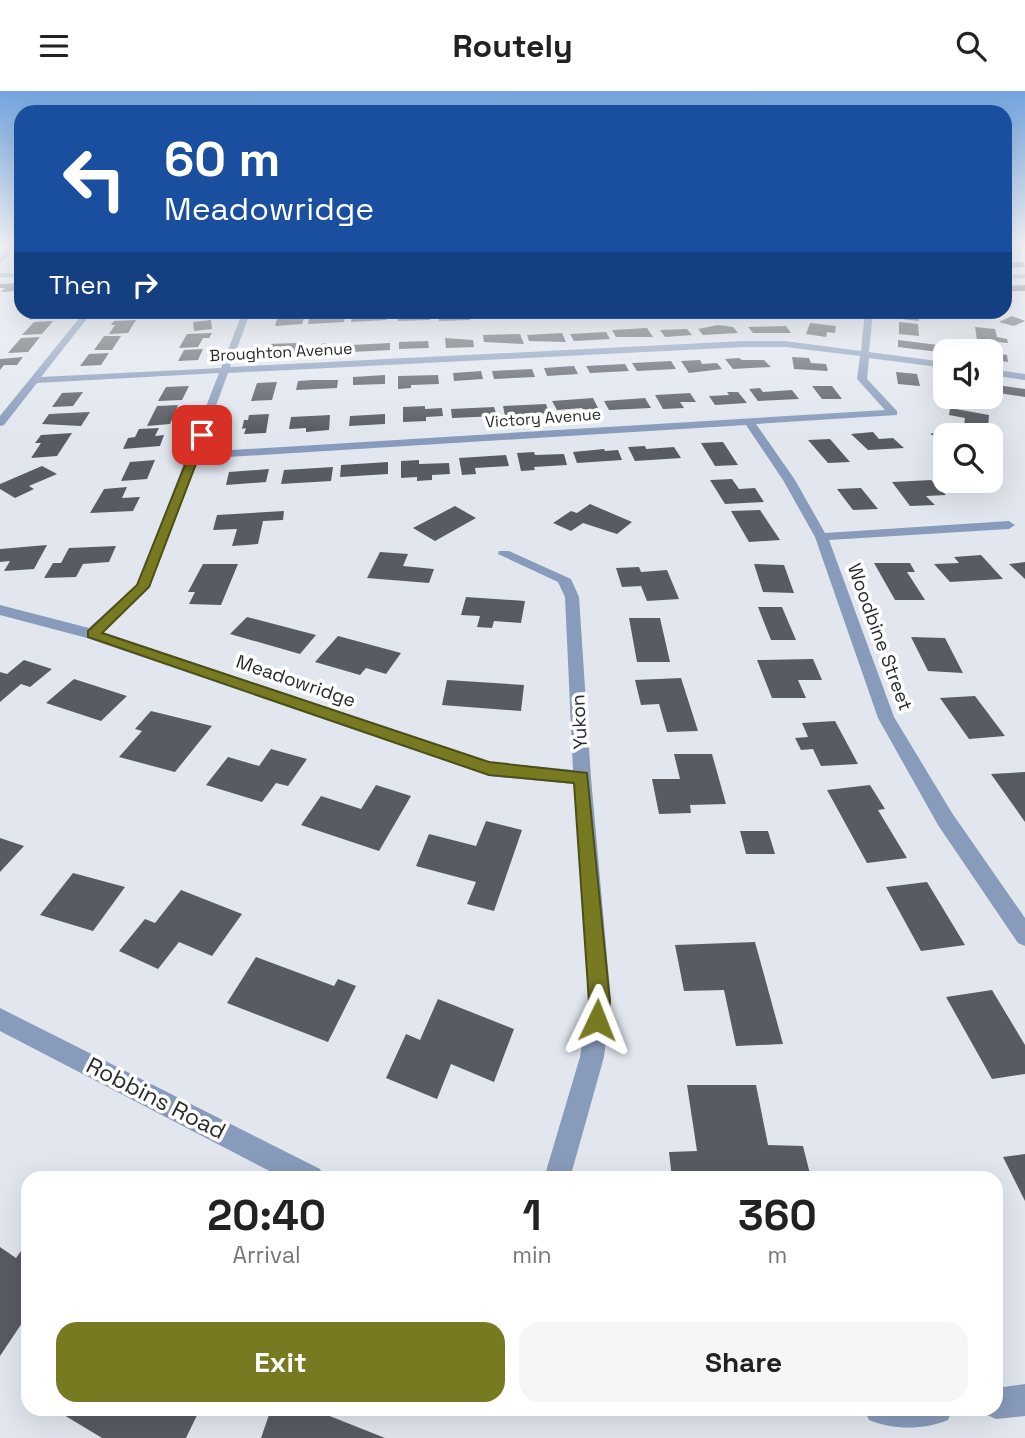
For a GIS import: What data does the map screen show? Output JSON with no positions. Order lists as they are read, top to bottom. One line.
{"streets":{"street":["Broughton Avenue","Victory Avenue","Woodbine Street","Meadowridge","Yukon","Robbins Road"]},"crossings":[["Broughton Avenue","Victory Avenue"],["Victory Avenue","Woodbine Street"],["Meadowridge","Yukon"]],"page":{"header":"Routely","turn":["60 m","Meadowridge"],"then":"Then","eta":["20:40","Arrival","1","min","360","m"],"buttons":["Exit","Share"]}}
